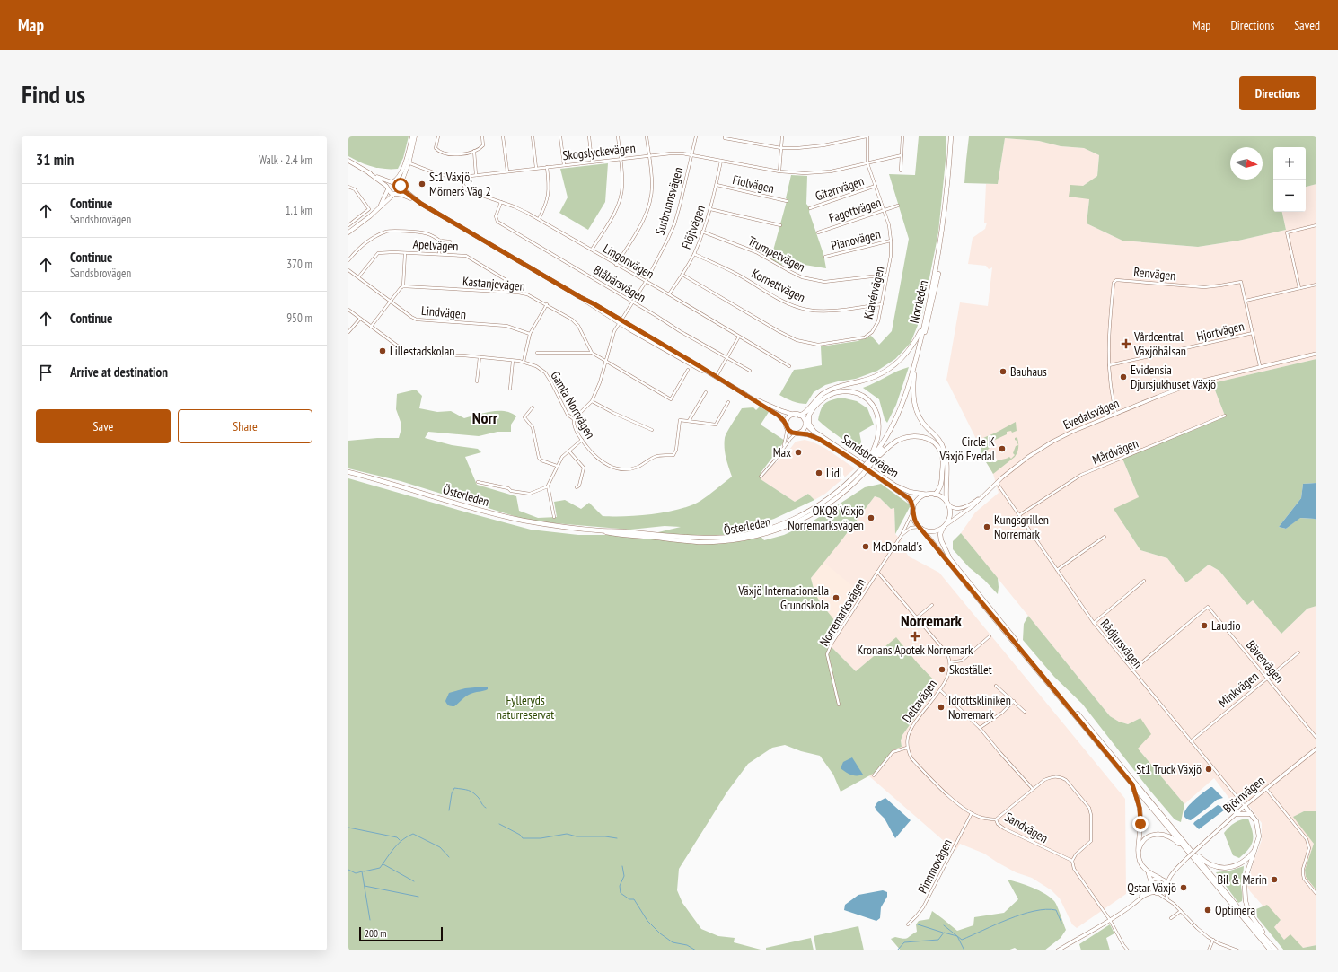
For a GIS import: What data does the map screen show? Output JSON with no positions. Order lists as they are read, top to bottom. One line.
{"streets":{"main road":["Norrleden","Sandsbrovägen","Österleden"],"street":["Skogslyckevägen","Fiolvägen","Gitarrvägen","Surbrunnsvägen","Fagottvägen","Flöjtvägen","Pianovägen","Apelvägen","Trumpetvägen","Lingonvägen","Renvägen","Kastanjevägen","Blåbärsvägen","Kornettvägen","Klavérvägen","Lindvägen","Hjortvägen","Gamla Norrvägen","Evedalsvägen","Mårdvägen","Norremarksvägen","Rådjursvägen","Bävervägen","Minkvägen","Deltavägen","Björnvägen","Sandvägen","Pinnmovägen"]},"crossings":[["Skogslyckevägen","Surbrunnsvägen"],["Skogslyckevägen","Flöjtvägen"],["Skogslyckevägen","Lingonvägen"],["Skogslyckevägen","Klavérvägen"],["Fiolvägen","Flöjtvägen"],["Gitarrvägen","Klavérvägen"],["Surbrunnsvägen","Lingonvägen"],["Surbrunnsvägen","Blåbärsvägen"],["Surbrunnsvägen","Gamla Norrvägen"],["Fagottvägen","Klavérvägen"],["Flöjtvägen","Trumpetvägen"],["Flöjtvägen","Lingonvägen"],["Flöjtvägen","Kornettvägen"],["Flöjtvägen","Klavérvägen"],["Pianovägen","Klavérvägen"],["Apelvägen","Kastanjevägen"],["Apelvägen","Lindvägen"],["Trumpetvägen","Klavérvägen"],["Lingonvägen","Blåbärsvägen"],["Renvägen","Hjortvägen"],["Renvägen","Evedalsvägen"],["Kornettvägen","Klavérvägen"],["Norrleden","Österleden"],["Evedalsvägen","Sandsbrovägen"],["Evedalsvägen","Norremarksvägen"],["Evedalsvägen","Rådjursvägen"],["Mårdvägen","Rådjursvägen"],["Sandsbrovägen","Norremarksvägen"],["Rådjursvägen","Bävervägen"],["Rådjursvägen","Minkvägen"],["Rådjursvägen","Björnvägen"],["Bävervägen","Minkvägen"],["Deltavägen","Sandvägen"],["Sandvägen","Pinnmovägen"]],"districts":["Norr","Norremark"],"parks":["Fylleryds naturreservat"],"places":{"other":["St1 Växjö, Mörners Väg 2","Lillestadskolan","Bauhaus","Evidensia Djursjukhuset Växjö","Circle K Växjö Evedal","Max","Lidl","OKQ8 Växjö Norremarksvägen","Kungsgrillen Norremark","McDonald's","Växjö Internationella Grundskola","Laudio","Skostället","Idrottskliniken Norremark","St1 Truck Växjö","Bil & Marin","Qstar Växjö","Optimera"],"health":["Vårdcentral Växjöhälsan","Kronans Apotek Norremark"]},"scale_bar":"200 m","north":"right","page":{"header":"Map","nav":["Map","Directions","Saved"],"buttons":["Directions",["Save","Share"]],"title":"Find us","heading":["31 min","Walk · 2.4 km"],"map_buttons":["+","−"],"list":[["Continue","Sandsbrovägen","1.1 km"],["Continue","Sandsbrovägen","370 m"],["Continue","950 m"],"Arrive at destination"],"scale":"200 m"}}
